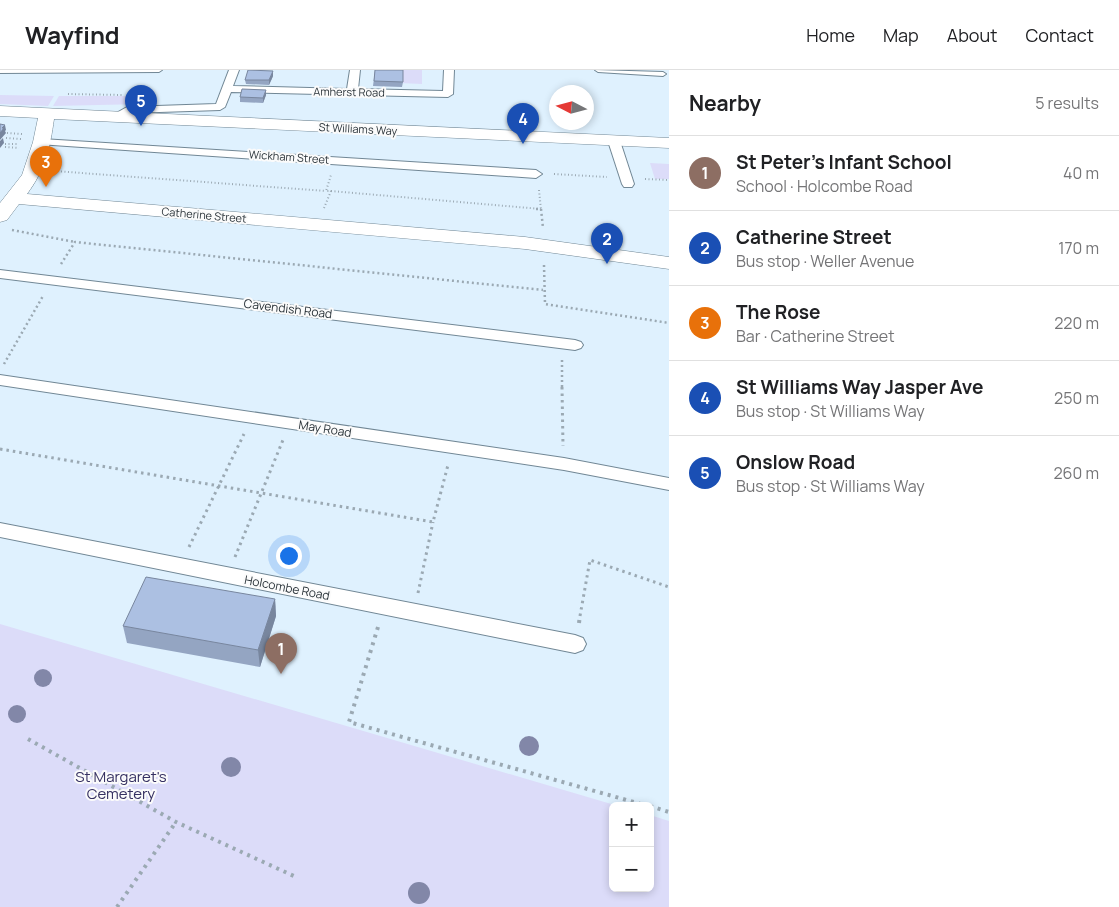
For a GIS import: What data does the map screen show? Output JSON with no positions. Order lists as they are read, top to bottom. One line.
{"streets":{"street":["Amherst Road","St Williams Way","Wickham Street","Catherine Street","Cavendish Road","May Road","Holcombe Road"]},"parks":["St Margaret's Cemetery"],"north":"left","page":{"header":"Wayfind","nav":["Home","Map","About","Contact"],"heading":["Nearby","5 results"],"pins":["5","4","3","2","1"],"list":[{"mark":"1","name":"St Peter's Infant School","note":"School · Holcombe Road","value":"40 m"},{"mark":"2","name":"Catherine Street","note":"Bus stop · Weller Avenue","value":"170 m"},{"mark":"3","name":"The Rose","note":"Bar · Catherine Street","value":"220 m"},{"mark":"4","name":"St Williams Way Jasper Ave","note":"Bus stop · St Williams Way","value":"250 m"},{"mark":"5","name":"Onslow Road","note":"Bus stop · St Williams Way","value":"260 m"}],"map_buttons":["+","−"]}}
